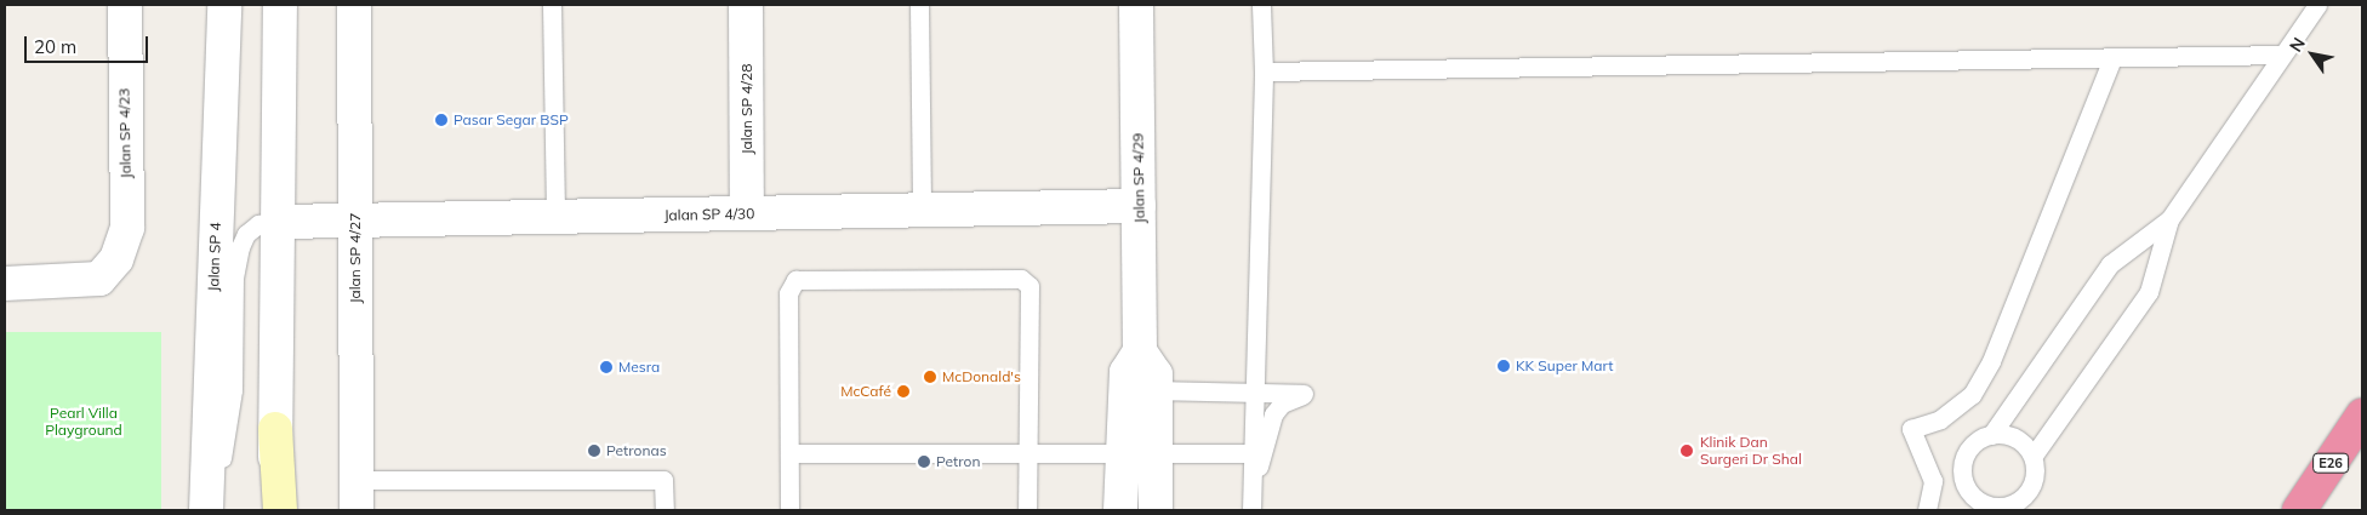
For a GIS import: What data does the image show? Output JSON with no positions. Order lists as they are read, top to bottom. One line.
{"streets":{"highway":["E26"],"street":["Jalan SP 4/28","Jalan SP 4/23","Jalan SP 4/29","Jalan SP 4/30","Jalan SP 4","Jalan SP 4/27"]},"crossings":[["Jalan SP 4/28","Jalan SP 4/30"],["Jalan SP 4/29","Jalan SP 4/30"],["Jalan SP 4/30","Jalan SP 4/27"]],"parks":["Pearl Villa Playground"],"places":["Pasar Segar BSP","KK Super Mart","Mesra","McDonald's","McCafé","Petronas","Klinik Dan Surgeri Dr Shal","Petron"],"scale_bar":"20 m","north":"top left"}
